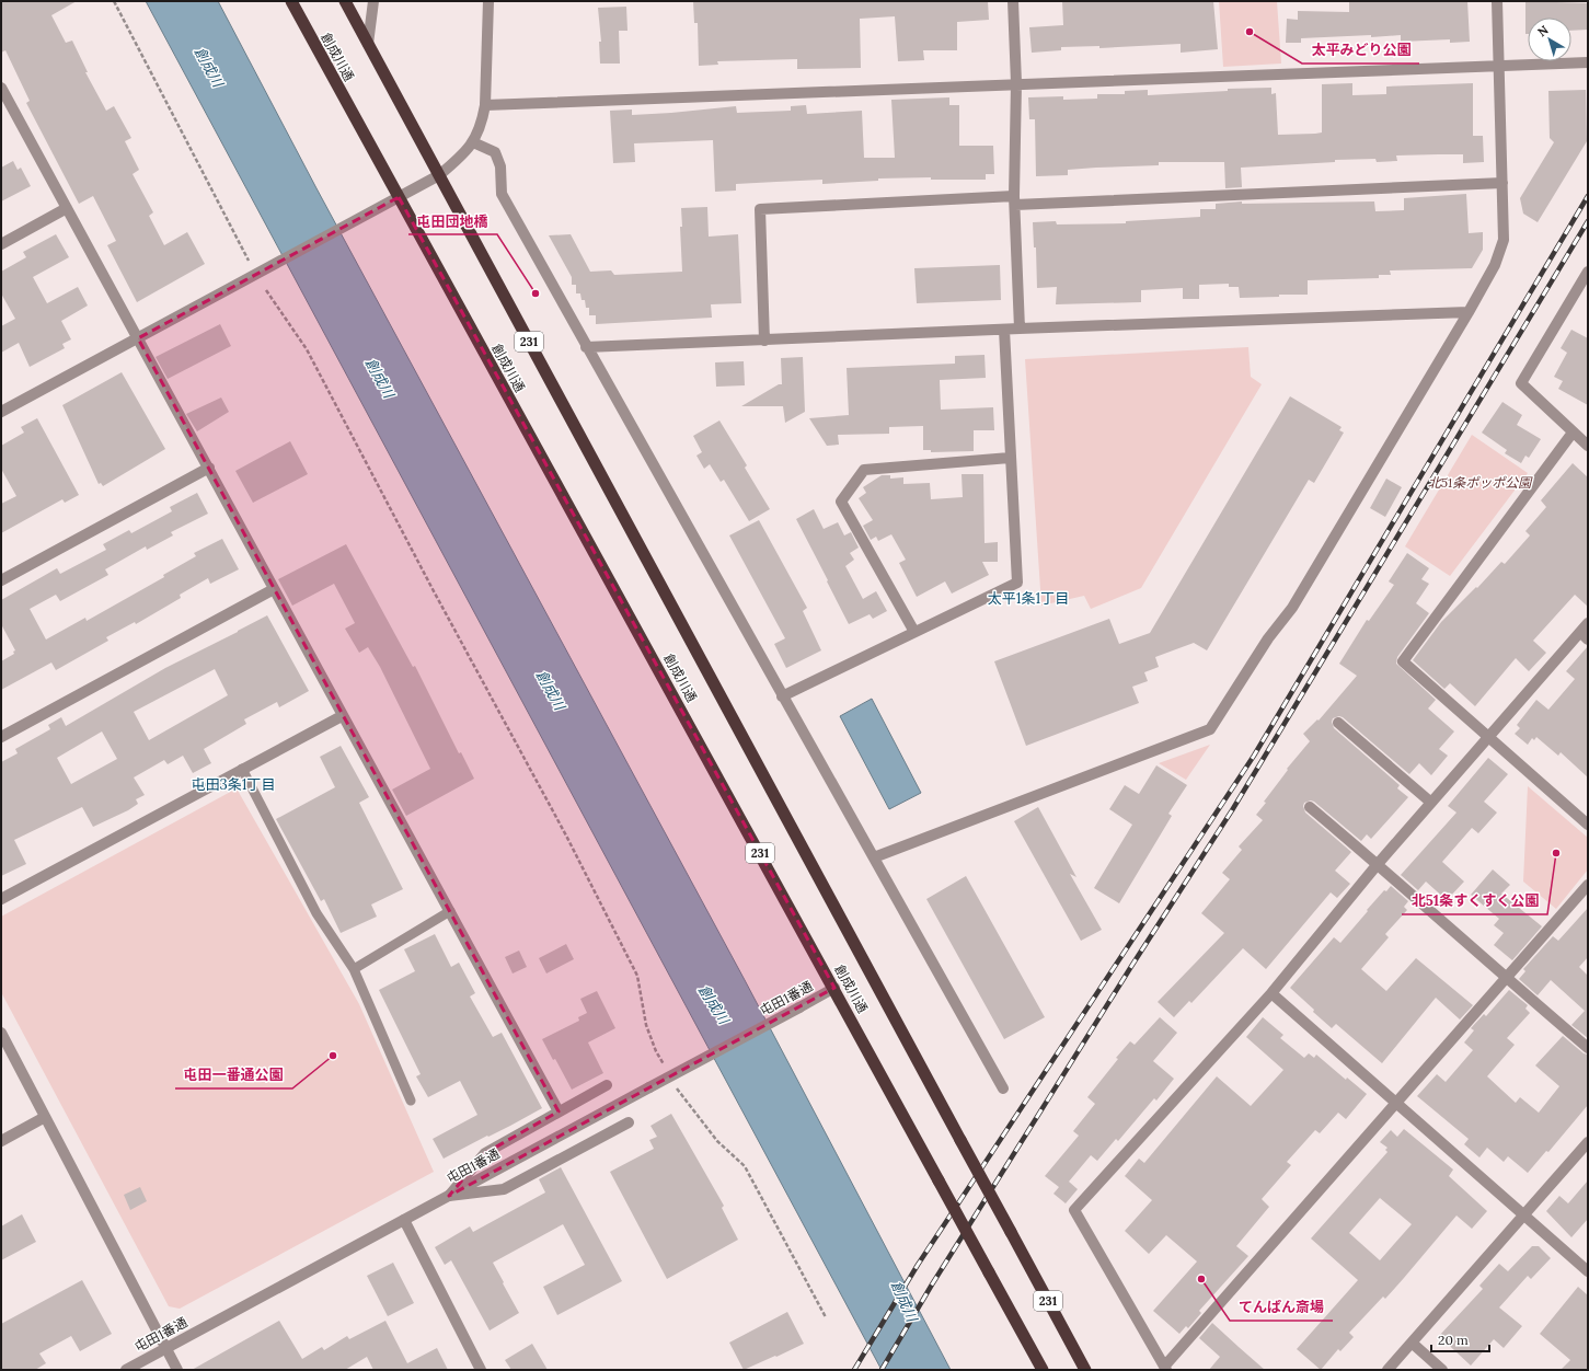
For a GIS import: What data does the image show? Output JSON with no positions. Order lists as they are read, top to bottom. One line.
{"streets":{"highway":["創成川通","231"],"street":["屯田1番通"]},"crossings":[["創成川通","屯田1番通"]],"districts":["太平1条1丁目","屯田3条1丁目"],"water":["創成川"],"parks":["北51条ポッポ公園"],"places":["太平みどり公園","屯田団地橋","北51条すくすく公園","屯田一番通公園","てんぱん斎場"],"scale_bar":"20 m","north":"top left"}
